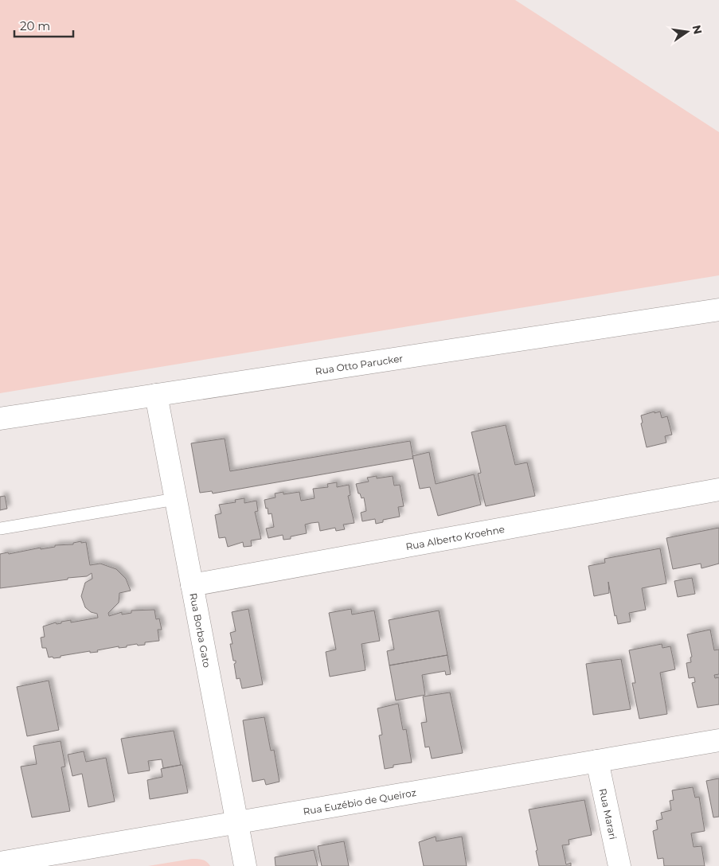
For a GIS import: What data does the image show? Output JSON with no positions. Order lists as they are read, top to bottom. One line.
{"streets":{"street":["Rua Otto Parucker","Rua Alberto Kroehne","Rua Borba Gato","Rua Euzébio de Queiroz","Rua Marari"]},"crossings":[["Rua Otto Parucker","Rua Borba Gato"],["Rua Alberto Kroehne","Rua Borba Gato"],["Rua Borba Gato","Rua Euzébio de Queiroz"],["Rua Euzébio de Queiroz","Rua Marari"]],"scale_bar":"20 m","north":"right"}
